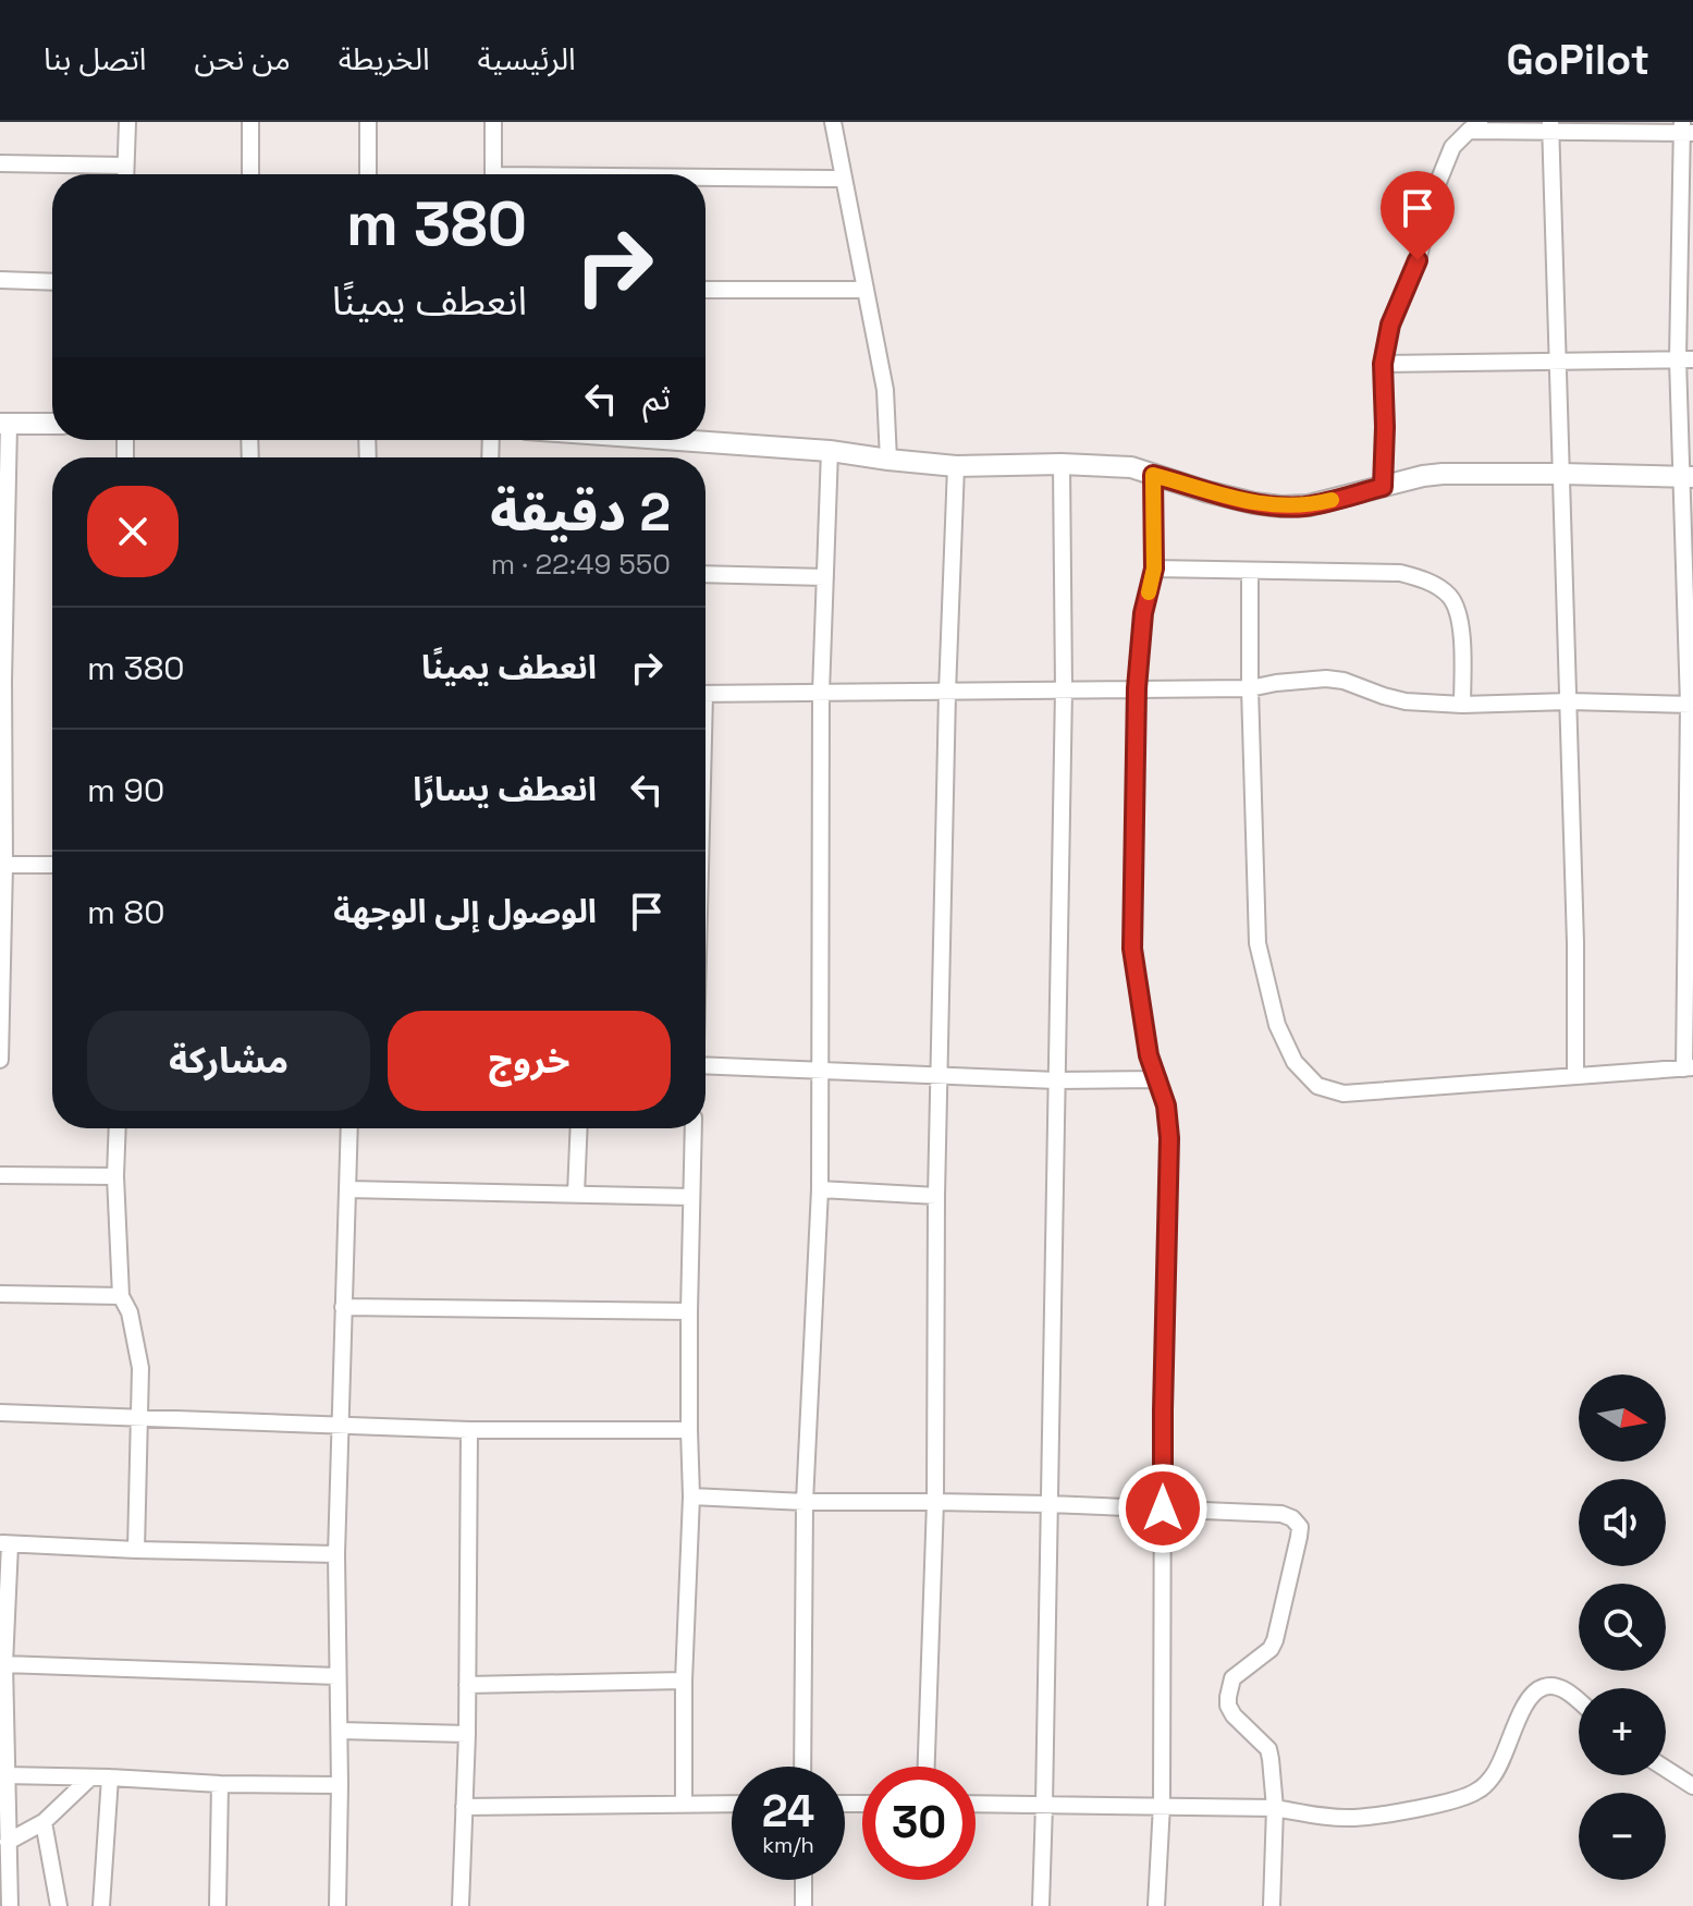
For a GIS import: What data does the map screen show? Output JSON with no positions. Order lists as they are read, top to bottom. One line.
{"north":"right","page":{"header":"GoPilot","nav":["الرئيسية","الخريطة","من نحن","اتصل بنا"],"turn":["380 m","انعطف يمينًا"],"then":"ثم","heading":["2 دقيقة","550 m · 22:49"],"list":[{"name":"انعطف يمينًا","value":"380 m"},{"name":"انعطف يسارًا","value":"90 m"},{"name":"الوصول إلى الوجهة","value":"80 m"}],"buttons":["خروج","مشاركة"],"map_buttons":["+","−"],"speed":"24 km/h","limit":"30"}}
